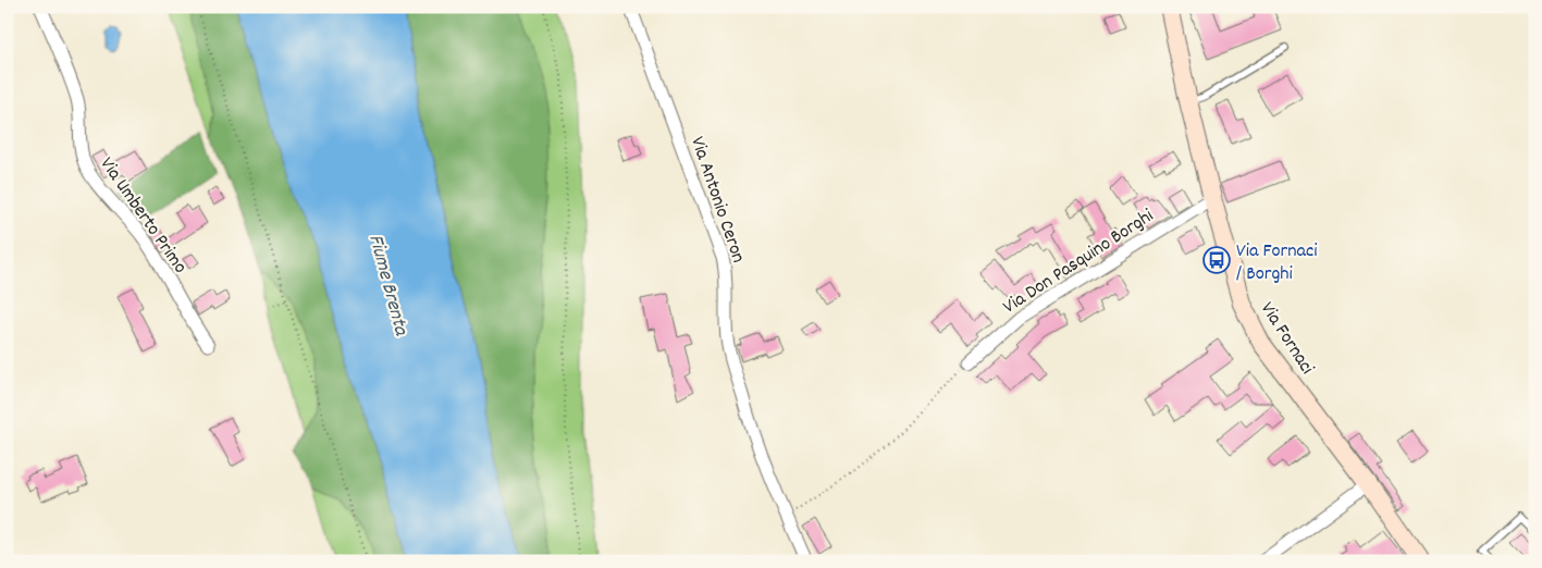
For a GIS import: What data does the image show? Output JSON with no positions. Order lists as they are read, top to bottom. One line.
{"streets":{"street":["Via Antonio Ceron","Via Umberto Primo","Via Don Pasquino Borghi","Via Fornaci"]},"crossings":[["Via Don Pasquino Borghi","Via Fornaci"]],"water":["Fiume Brenta"],"places":{"bus stop":["Via Fornaci / Borghi"]}}
